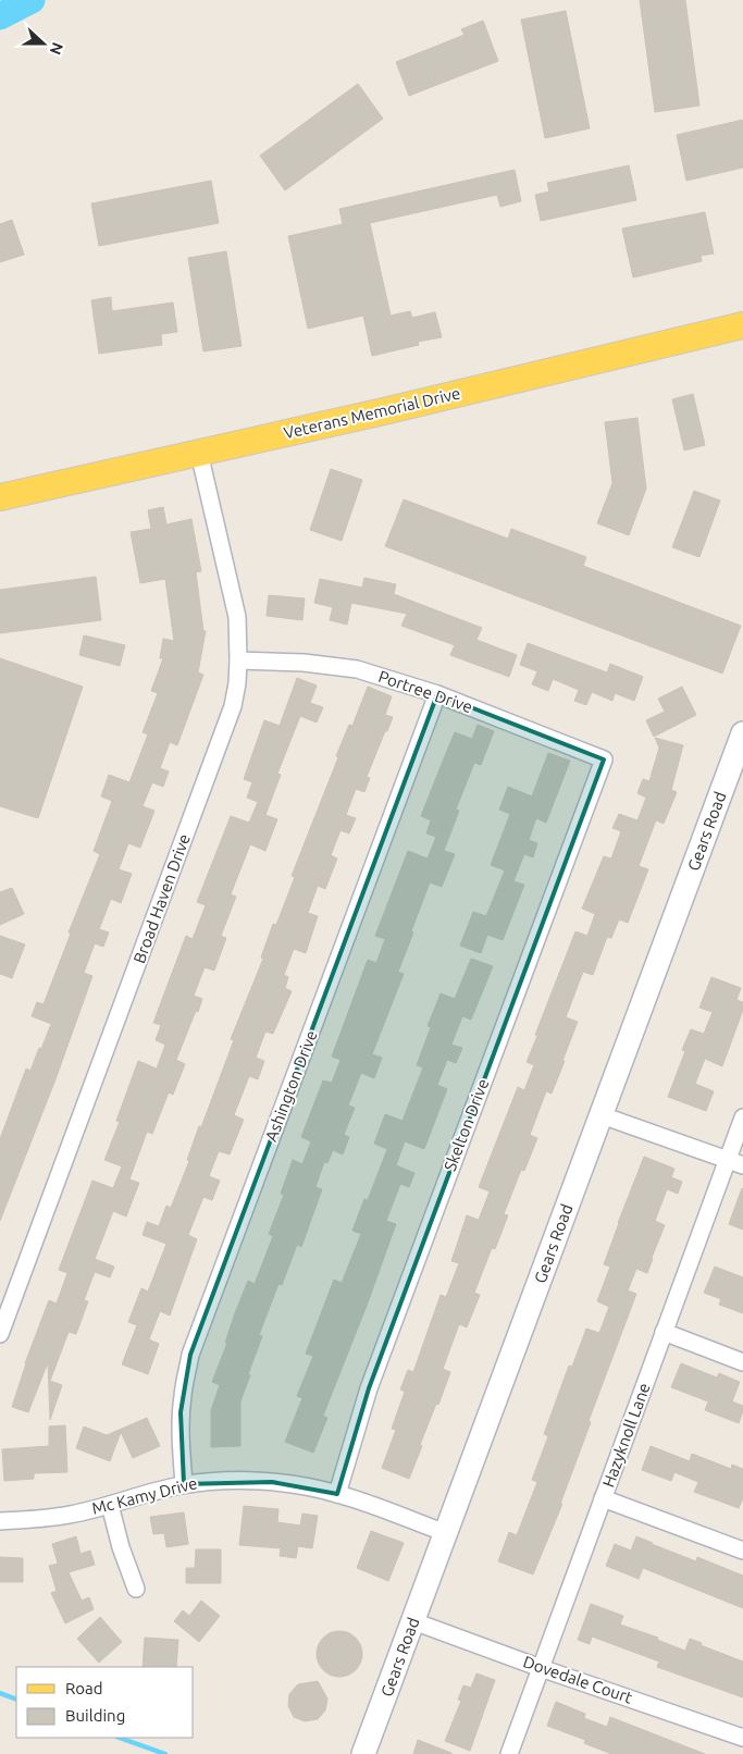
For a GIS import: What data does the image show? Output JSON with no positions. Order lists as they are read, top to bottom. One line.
{"streets":{"main road":["Veterans Memorial Drive","Gears Road"],"street":["Portree Drive","Broad Haven Drive","Ashington Drive","Skelton Drive","Hazyknoll Lane","Mc Kamy Drive","Dovedale Court"]},"crossings":[["Veterans Memorial Drive","Broad Haven Drive"],["Portree Drive","Broad Haven Drive"],["Portree Drive","Ashington Drive"],["Portree Drive","Skelton Drive"],["Gears Road","Mc Kamy Drive"],["Gears Road","Dovedale Court"],["Ashington Drive","Mc Kamy Drive"],["Skelton Drive","Mc Kamy Drive"],["Hazyknoll Lane","Dovedale Court"]],"legend":["Road","Building"],"north":"right"}
